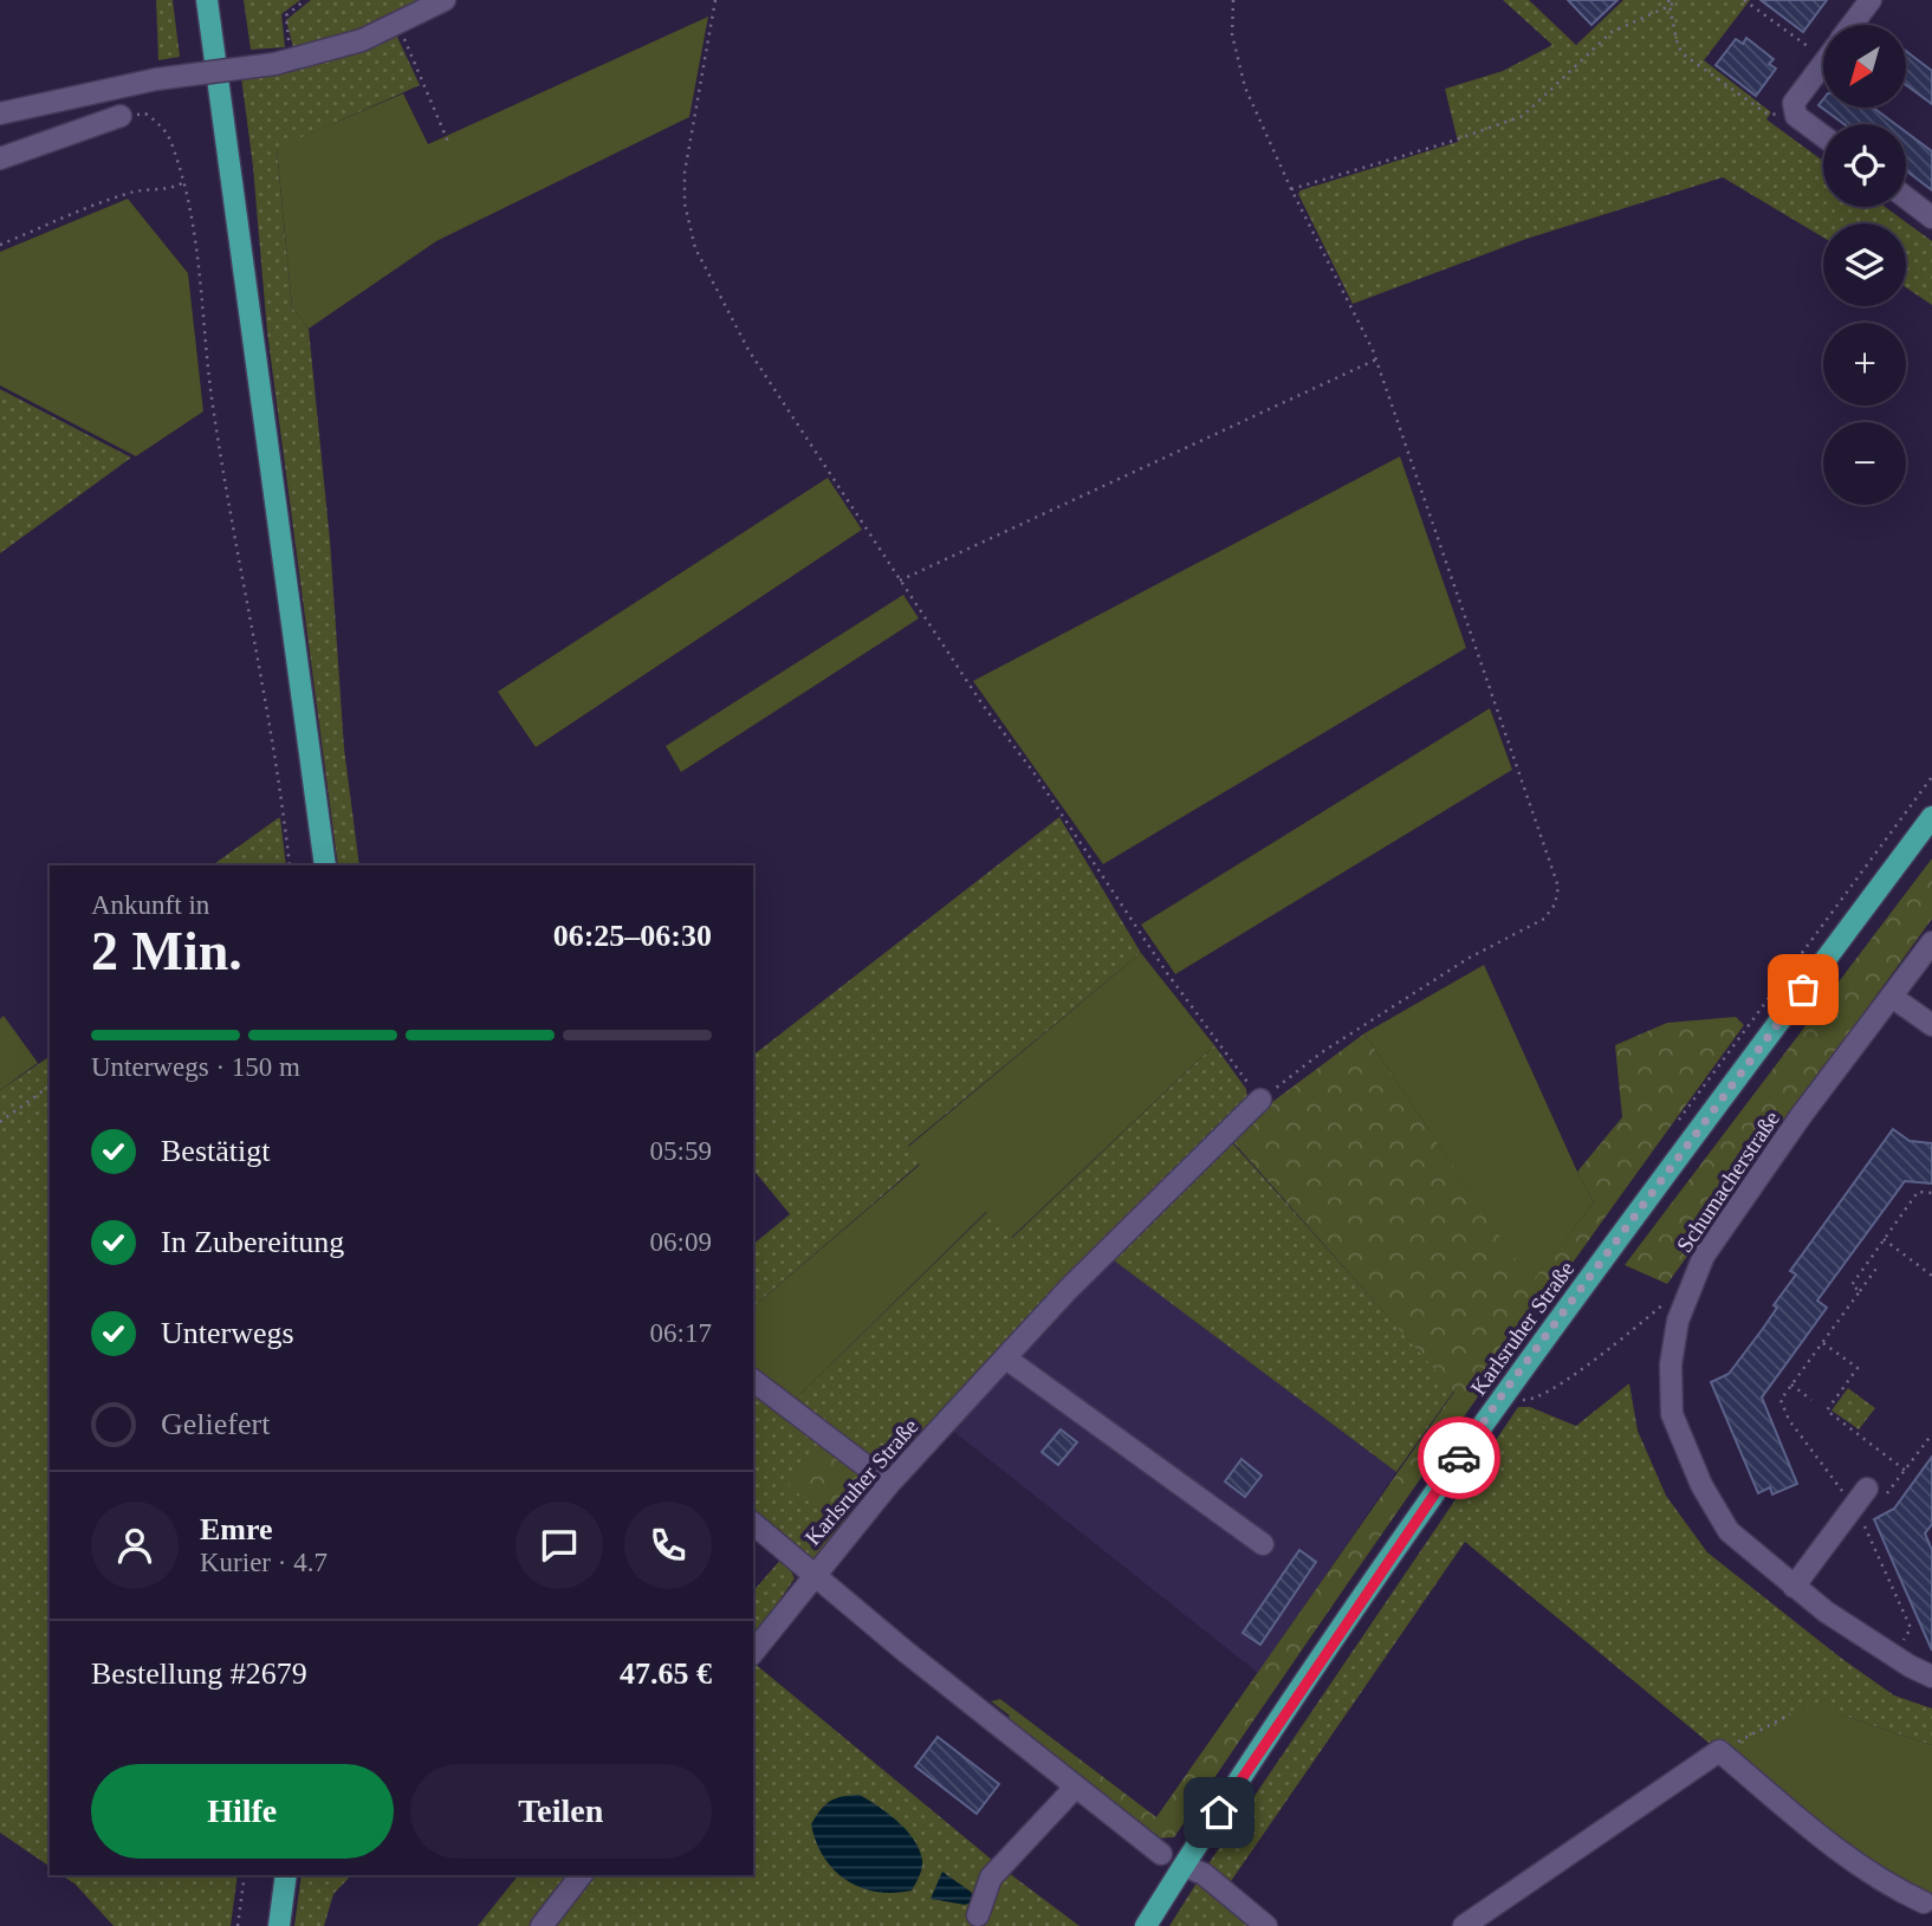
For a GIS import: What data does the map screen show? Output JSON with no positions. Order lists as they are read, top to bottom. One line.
{"streets":{"main road":["Karlsruher Straße"],"street":["Schumacherstraße"]},"north":"bottom left","page":{"map_buttons":["+","−"],"heading":["2 Min.","Ankunft in","06:25–06:30"],"panel":["Emre","Kurier · 4.7","Bestellung #2679","47.65 €"],"bar":"Unterwegs · 150 m","list":[["Bestätigt","05:59"],["In Zubereitung","06:09"],["Unterwegs","06:17"],"Geliefert"],"buttons":["Hilfe","Teilen"]}}
